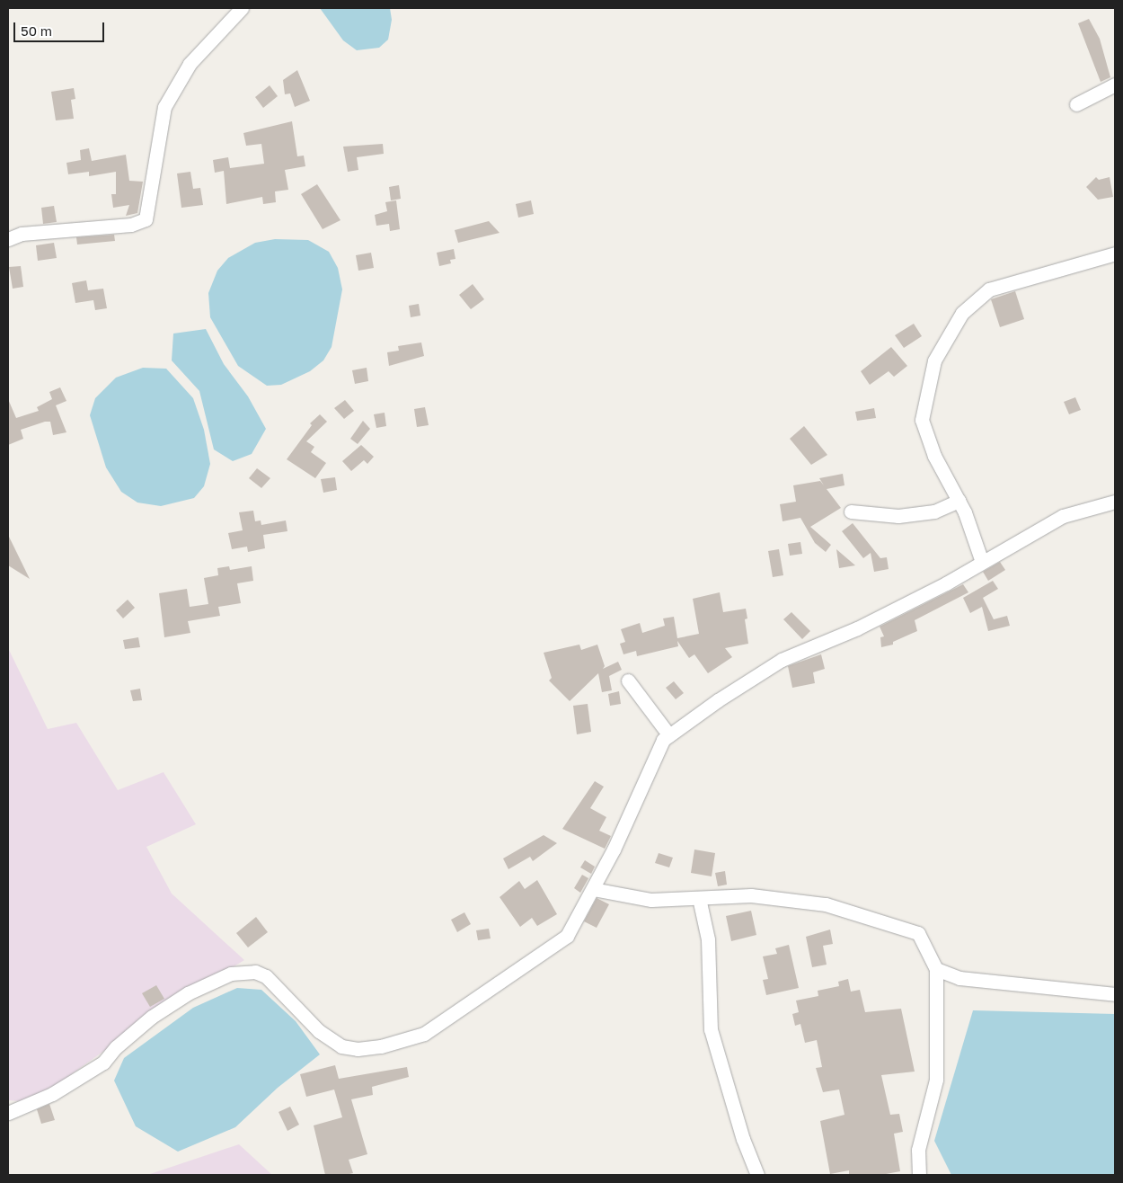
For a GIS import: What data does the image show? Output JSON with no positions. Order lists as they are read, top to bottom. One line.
{"scale_bar":"50 m"}
